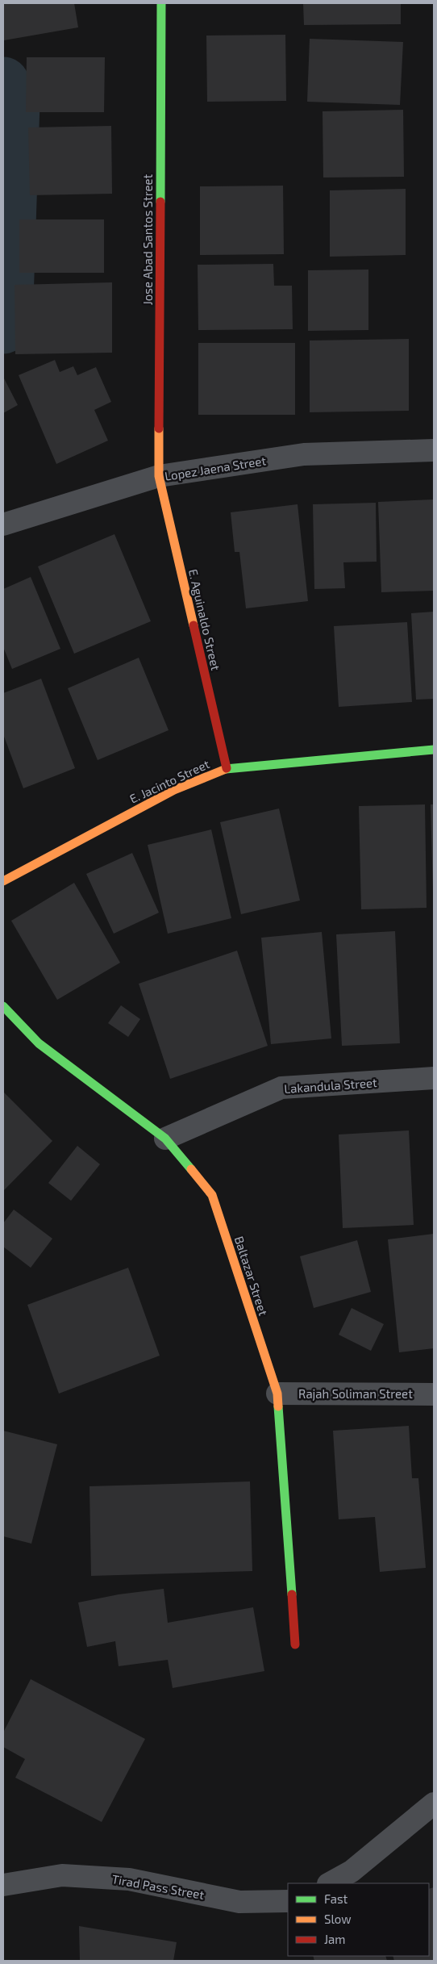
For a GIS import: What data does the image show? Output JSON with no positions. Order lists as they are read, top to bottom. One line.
{"streets":{"street":["Jose Abad Santos Street","Lopez Jaena Street","E. Aguinaldo Street","E. Jacinto Street","Lakandula Street","Baltazar Street","Rajah Soliman Street","Tirad Pass Street"]},"crossings":[["Jose Abad Santos Street","Lopez Jaena Street"],["Jose Abad Santos Street","E. Aguinaldo Street"],["Lopez Jaena Street","E. Aguinaldo Street"],["E. Aguinaldo Street","E. Jacinto Street"],["Lakandula Street","Baltazar Street"],["Baltazar Street","Rajah Soliman Street"]],"legend":["Fast","Slow","Jam"]}
